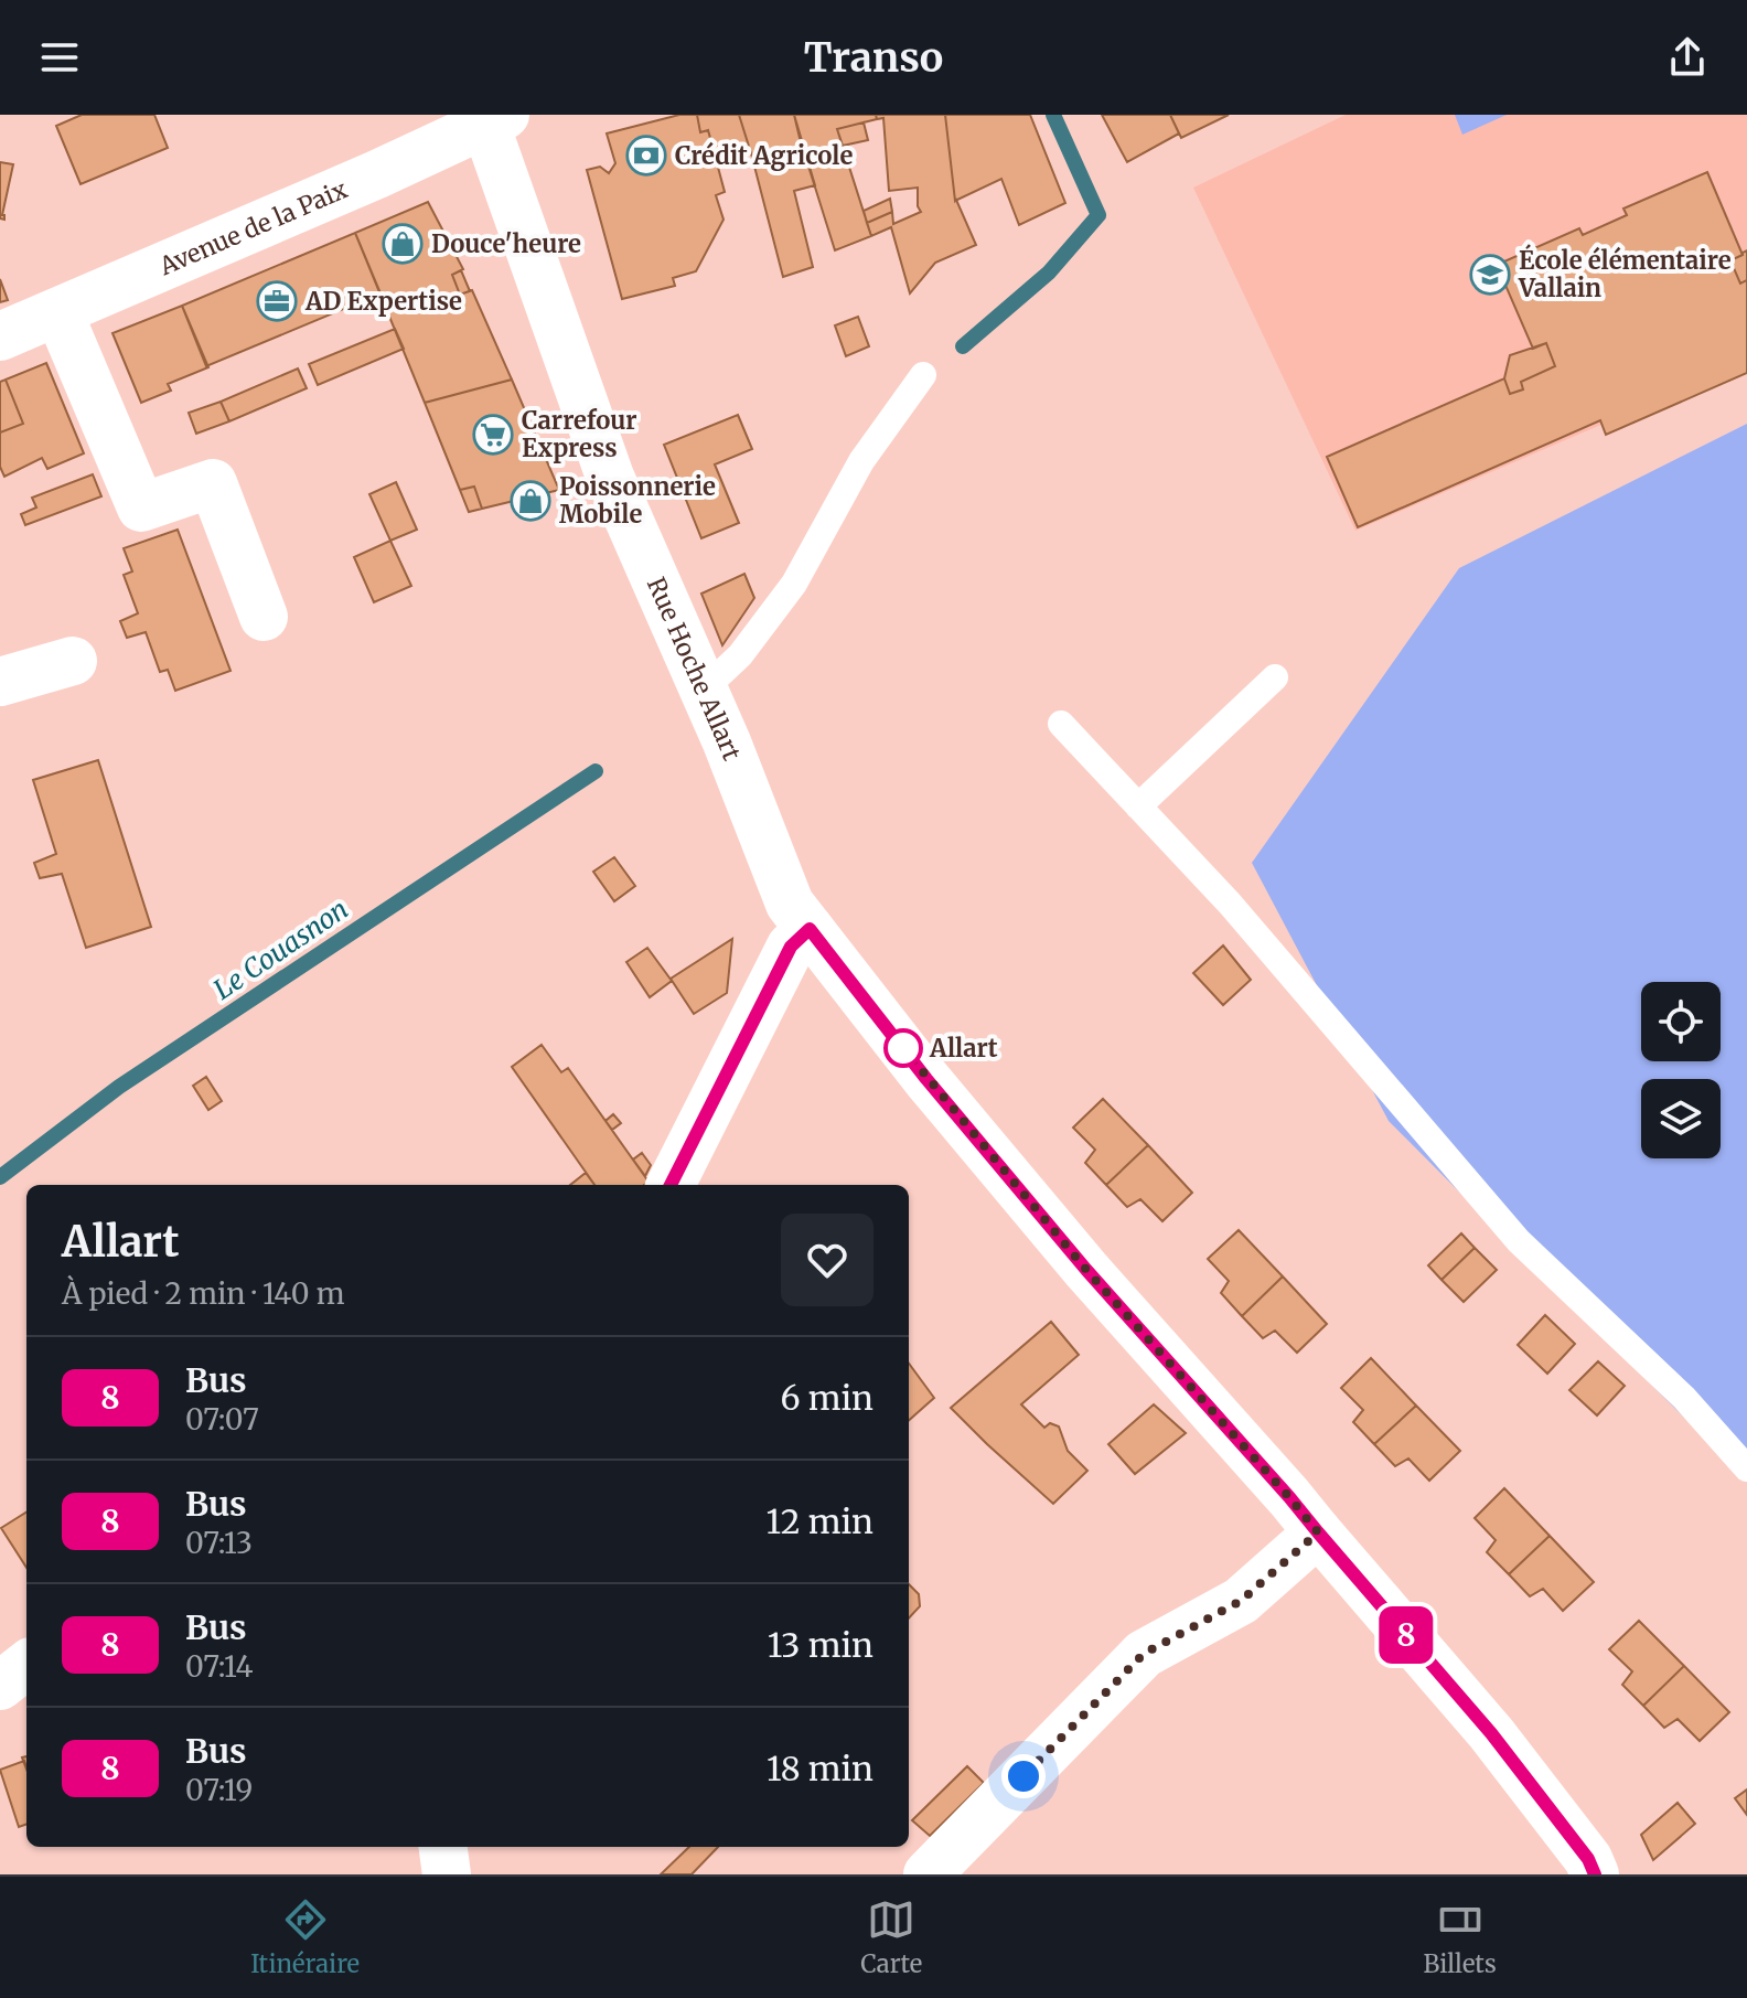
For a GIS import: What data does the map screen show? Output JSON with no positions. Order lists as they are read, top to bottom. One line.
{"streets":{"street":["Avenue de la Paix","Rue Hoche Allart"]},"crossings":[["Avenue de la Paix","Rue Hoche Allart"]],"water":["Le Couasnon"],"places":{"bank":["Crédit Agricole"],"shop":["Douce'heure","Poissonnerie Mobile"],"school or university":["École élémentaire Vallain"],"office":["AD Expertise"],"supermarket":["Carrefour Express"],"other":["Allart"]},"lines":["bus line 8"],"page":{"header":"Transo","on_map":"8","heading":["Allart","À pied · 2 min · 140 m"],"list":[{"mark":"8","name":"Bus","note":"07:07","value":"6 min"},{"mark":"8","name":"Bus","note":"07:13","value":"12 min"},{"mark":"8","name":"Bus","note":"07:14","value":"13 min"},{"mark":"8","name":"Bus","note":"07:19","value":"18 min"}],"tabs":["Itinéraire","Carte","Billets"]}}
